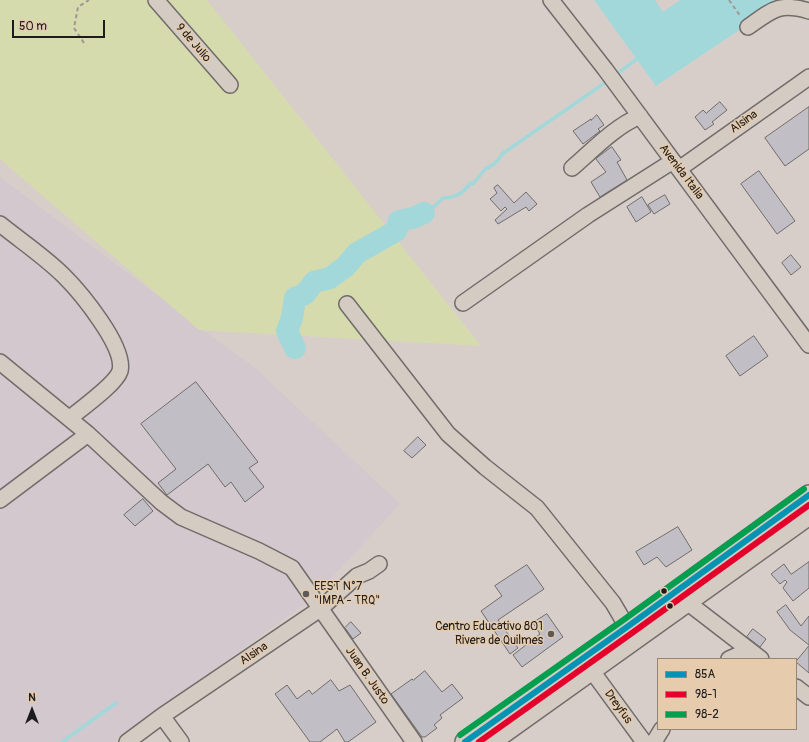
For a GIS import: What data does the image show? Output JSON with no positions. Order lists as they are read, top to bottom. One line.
{"streets":{"street":["9 de Julio","Alsina","Avenida Italia","Juan B. Justo","Dreyfus"]},"crossings":[["Alsina","Avenida Italia"],["Alsina","Juan B. Justo"]],"places":["EEST N°7 \"IMPA - TRQ\"","Centro Educativo 801 Rivera de Quilmes"],"lines":["transit line 98-2","transit line 85A","transit line 98-1"],"legend":["85A","98-1","98-2"],"scale_bar":"50 m","north":"top"}
